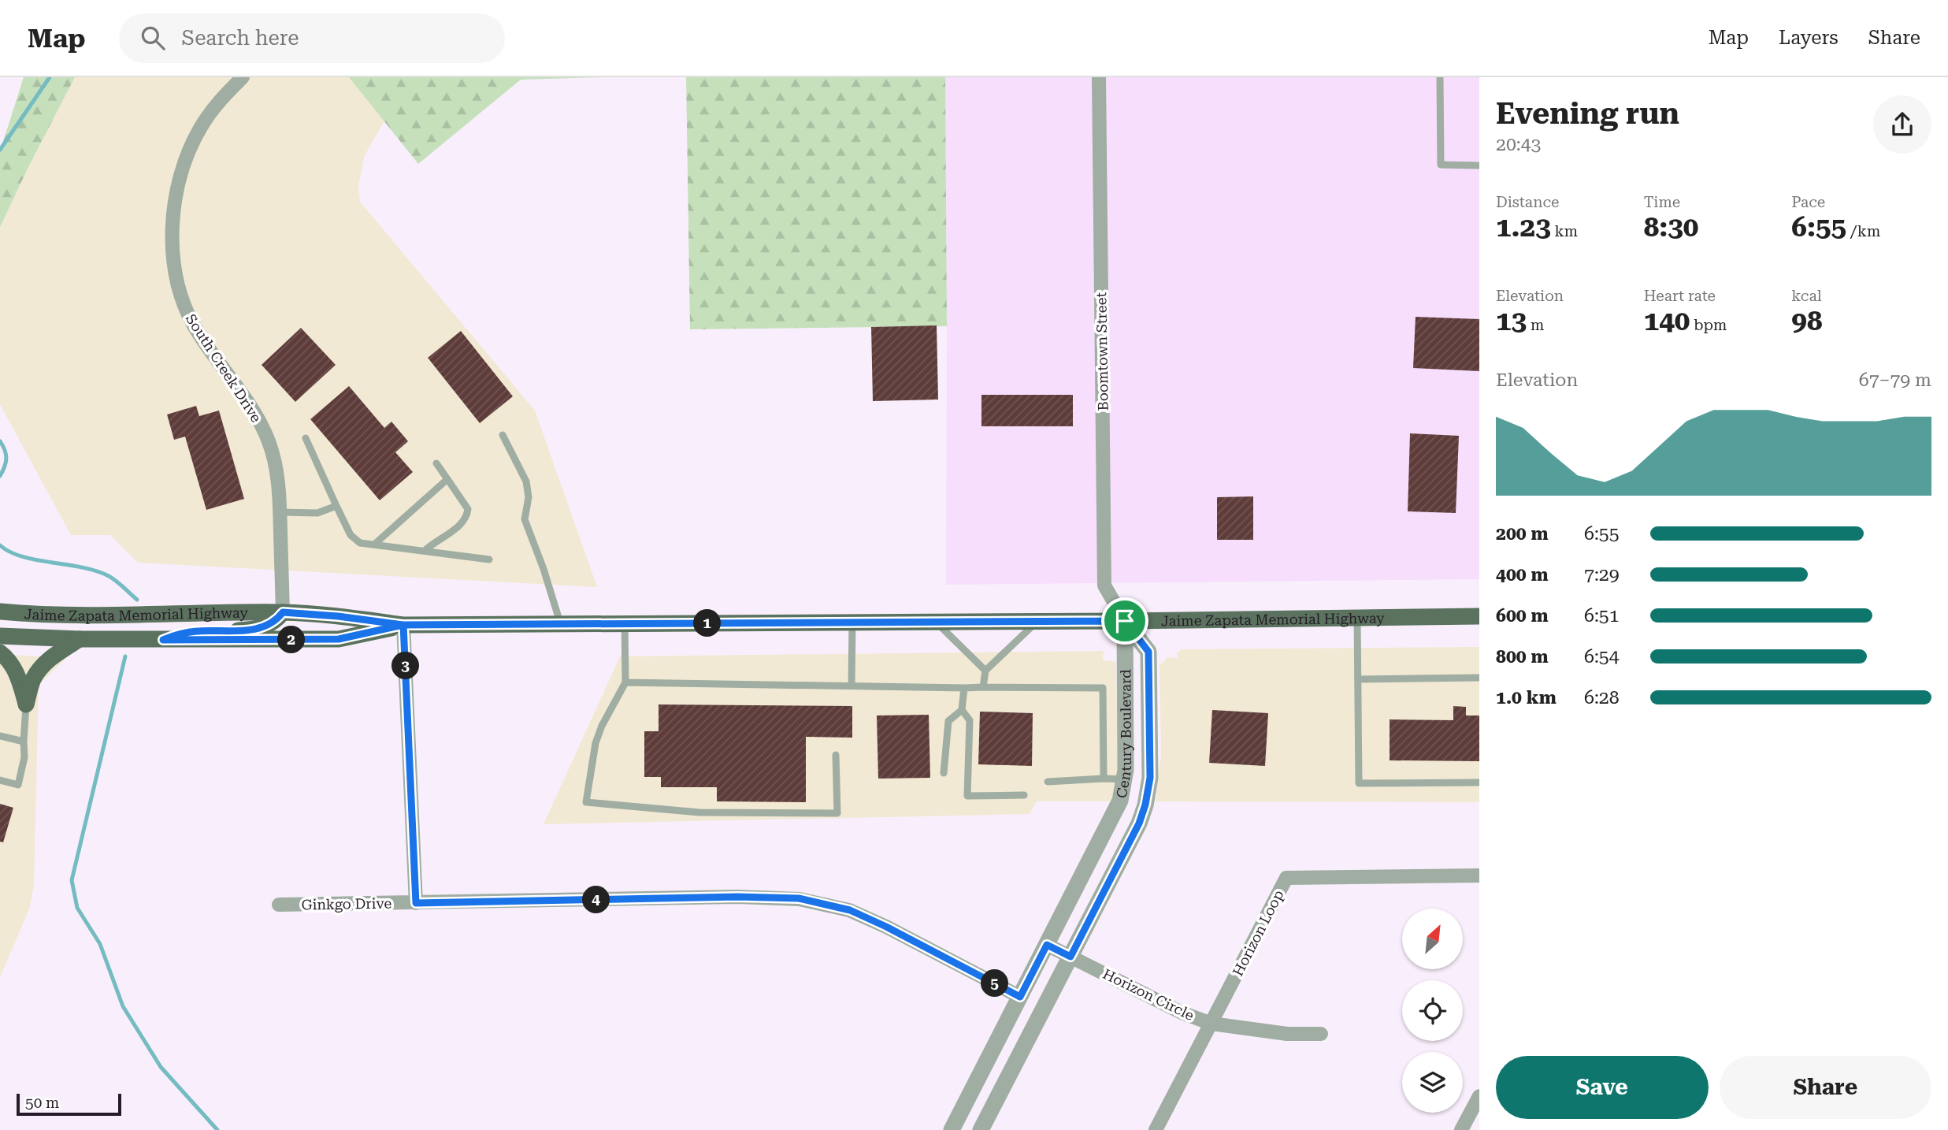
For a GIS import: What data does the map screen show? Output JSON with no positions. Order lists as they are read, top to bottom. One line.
{"streets":{"main road":["Jaime Zapata Memorial Highway"],"street":["Boomtown Street","South Creek Drive","Century Boulevard","Ginkgo Drive","Horizon Loop","Horizon Circle"]},"crossings":[["Boomtown Street","Jaime Zapata Memorial Highway"],["Boomtown Street","Century Boulevard"],["South Creek Drive","Jaime Zapata Memorial Highway"],["Jaime Zapata Memorial Highway","Century Boulevard"],["Century Boulevard","Ginkgo Drive"],["Century Boulevard","Horizon Circle"],["Horizon Loop","Horizon Circle"]],"scale_bar":"50 m","north":"top right","page":{"header":"Map","search":"Search here","nav":["Map","Layers","Share"],"heading":["Evening run","20:43"],"stats":[["Distance","1.23 km"],["Time","8:30"],["Pace","6:55 /km"],["Elevation","13 m"],["Heart rate","140 bpm"],["kcal","98"]],"chart":["Elevation","67–79 m"],"list":[{"name":"200 m","note":"6:55"},{"name":"400 m","note":"7:29"},{"name":"600 m","note":"6:51"},{"name":"800 m","note":"6:54"},{"name":"1.0 km","note":"6:28"}],"pins":["1","2","3","4","5"],"buttons":["Save","Share"],"scale":"50 m"}}
